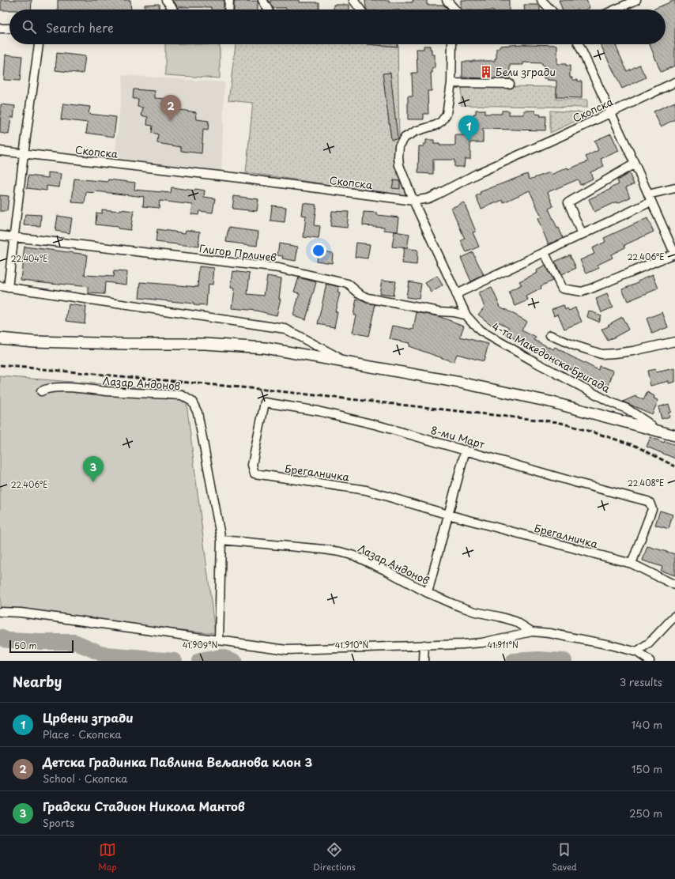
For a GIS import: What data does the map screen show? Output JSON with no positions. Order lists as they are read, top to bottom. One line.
{"streets":{"street":["Скопска","Глигор Прличев","4-та Македонска Бригада","Лазар Андонов","8-ми Март","Брегалничка"]},"crossings":[["Скопска","4-та Македонска Бригада"],["Глигор Прличев","4-та Македонска Бригада"],["8-ми Март","Брегалничка"]],"places":{"building":["Бели згради"]},"scale_bar":"50 m","page":{"search":"Search here","pins":["2","1","3"],"scale":"50 m","heading":["Nearby","3 results"],"list":[{"mark":"1","name":"Црвени згради","note":"Place · Скопска","value":"140 m"},{"mark":"2","name":"Детска Градинка Павлина Вељанова клон 3","note":"School · Скопска","value":"150 m"},{"mark":"3","name":"Градски Стадион Никола Мантов","note":"Sports","value":"250 m"}],"nav":["Map","Directions","Saved"]},"coordinates":["22.406°E","22.404°E","22.408°E","41.909°N","41.910°N","41.911°N"]}
